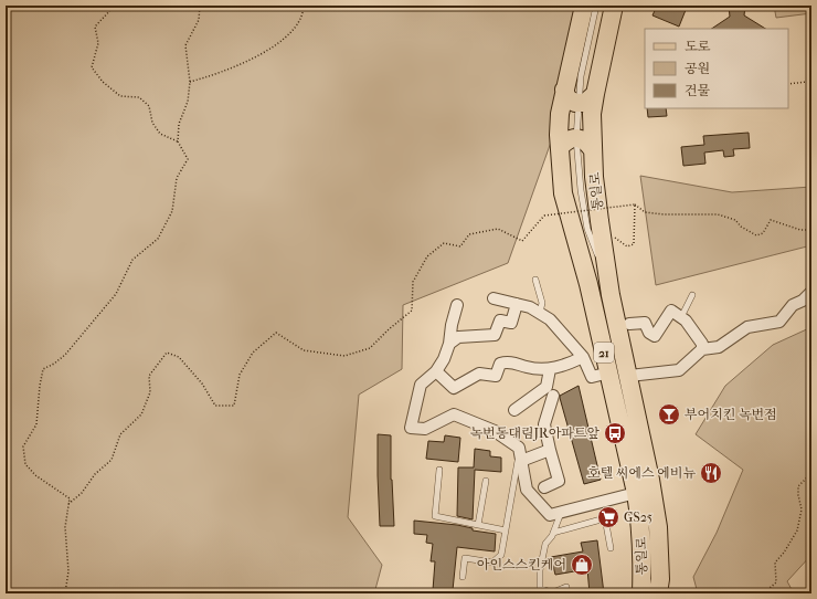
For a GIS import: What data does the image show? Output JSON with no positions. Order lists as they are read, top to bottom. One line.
{"streets":{"main road":["통일로","21"]},"places":{"bar":["부어치킨 녹번점"],"bus stop":["녹번동대림JR아파트앞"],"restaurant":["호텔 씨에스 에비뉴"],"supermarket":["GS25"],"shop":["아인스스킨케어"]},"legend":["도로","공원","건물"]}
